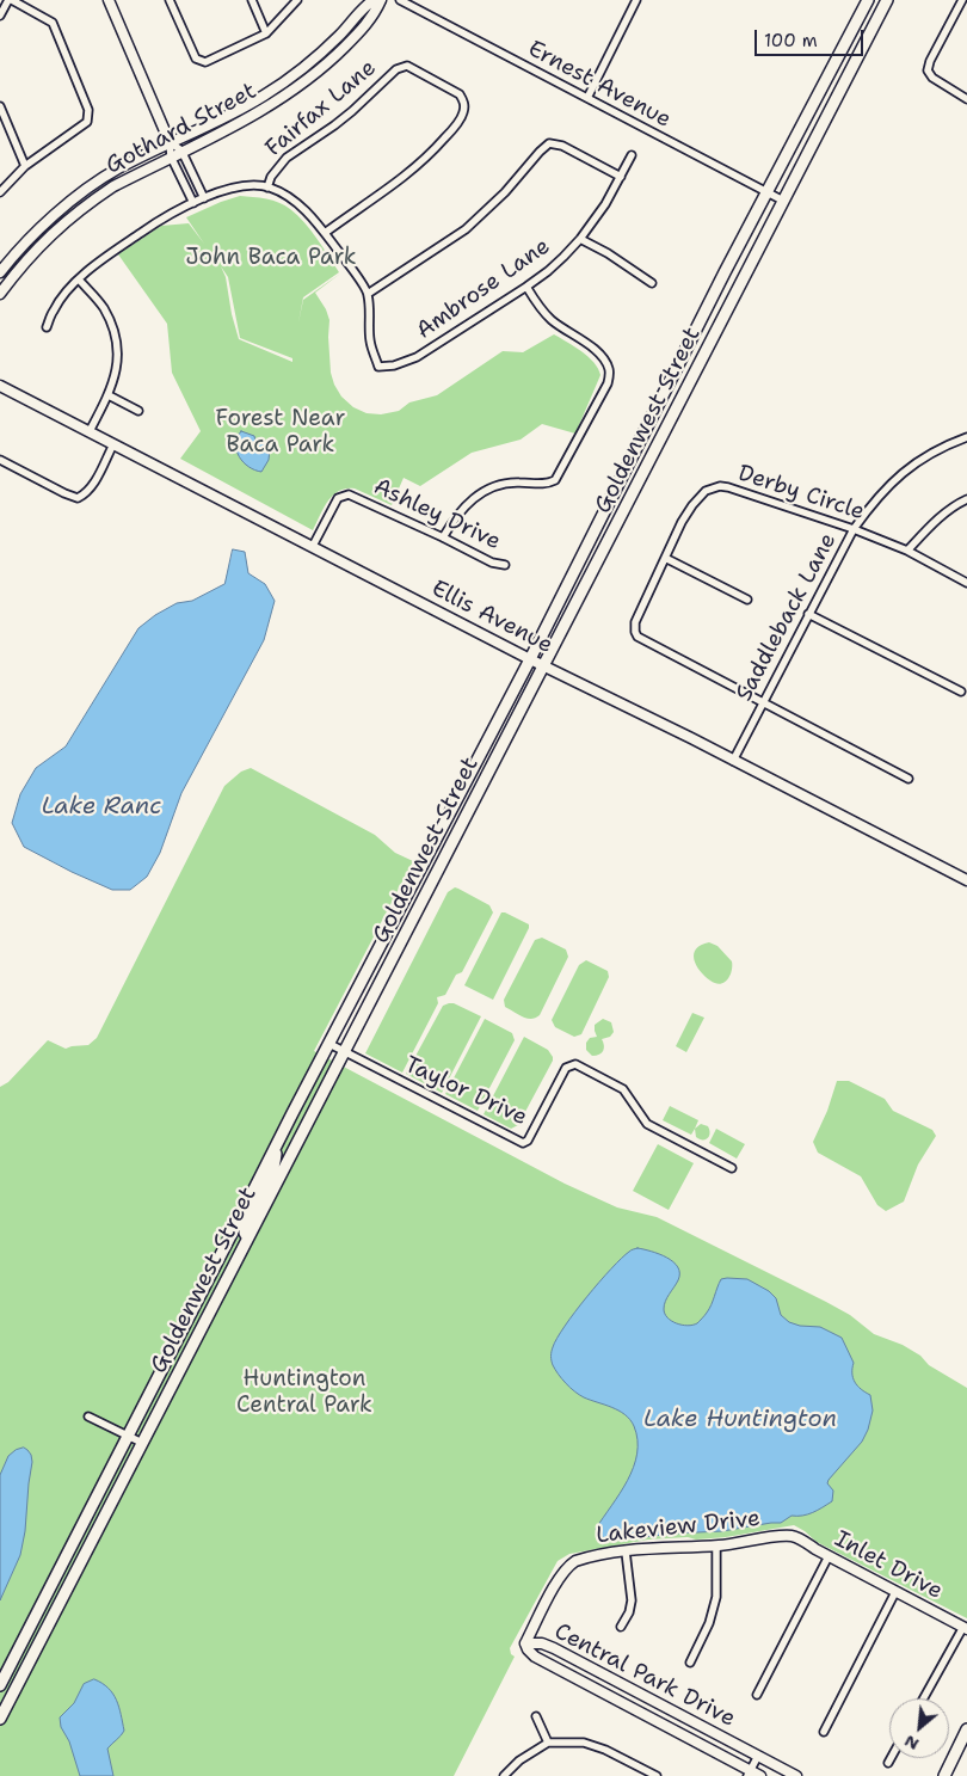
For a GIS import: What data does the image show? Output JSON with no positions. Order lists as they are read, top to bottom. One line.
{"streets":{"main road":["Goldenwest Street"],"street":["Ernest Avenue","Fairfax Lane","Gothard Street","Ambrose Lane","Derby Circle","Ashley Drive","Ellis Avenue","Saddleback Lane","Taylor Drive","Lakeview Drive","Inlet Drive","Central Park Drive"]},"crossings":[["Ernest Avenue","Goldenwest Street"],["Goldenwest Street","Ellis Avenue"],["Goldenwest Street","Taylor Drive"],["Derby Circle","Saddleback Lane"],["Ashley Drive","Ellis Avenue"],["Ellis Avenue","Saddleback Lane"],["Lakeview Drive","Inlet Drive"]],"water":["Lake Ranc","Lake Huntington"],"parks":["John Baca Park","Forest Near Baca Park","Huntington Central Park"],"scale_bar":"100 m","north":"bottom left"}
